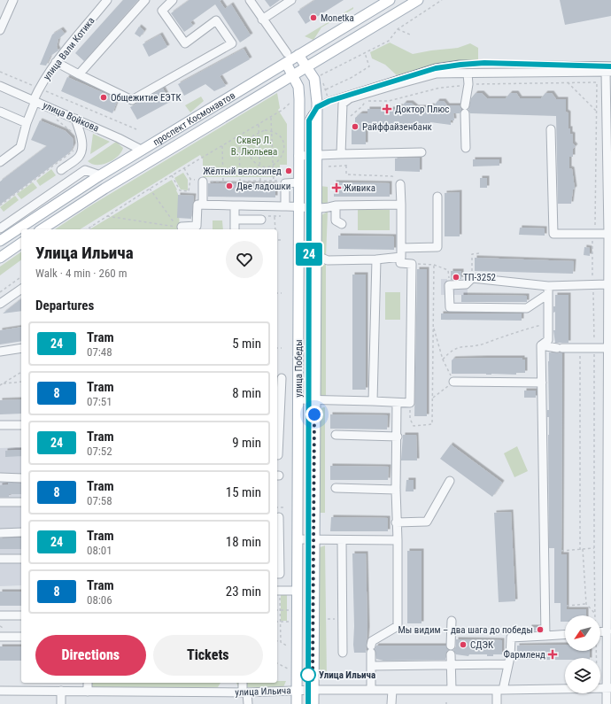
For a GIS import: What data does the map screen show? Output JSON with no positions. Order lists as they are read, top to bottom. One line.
{"streets":{"main road":["проспект Космонавтов","улица Победы"],"street":["улица Вали Котика","улица Войкова","улица Ильича"]},"crossings":[["улица Вали Котика","улица Войкова"],["улица Войкова","проспект Космонавтов"],["проспект Космонавтов","улица Победы"],["улица Победы","улица Ильича"]],"parks":["Сквер Л. В. Люльева"],"places":{"other":["Monetka","Общежитие ЕЭТК","Райффайзенбанк","Жёлтый велосипед","Две ладошки","ТП-3252","Мы видим – два шага до победы","СДЭК","Улица Ильича"],"health":["Доктор Плюс","Живика","Фармленд"]},"lines":["tram line 24"],"north":"bottom left","page":{"on_map":"24","heading":[["Улица Ильича","Walk · 4 min · 260 m"],"Departures"],"list":[{"mark":"24","name":"Tram","note":"07:48","value":"5 min"},{"mark":"8","name":"Tram","note":"07:51","value":"8 min"},{"mark":"24","name":"Tram","note":"07:52","value":"9 min"},{"mark":"8","name":"Tram","note":"07:58","value":"15 min"},{"mark":"24","name":"Tram","note":"08:01","value":"18 min"},{"mark":"8","name":"Tram","note":"08:06","value":"23 min"}],"buttons":["Directions","Tickets"]}}
